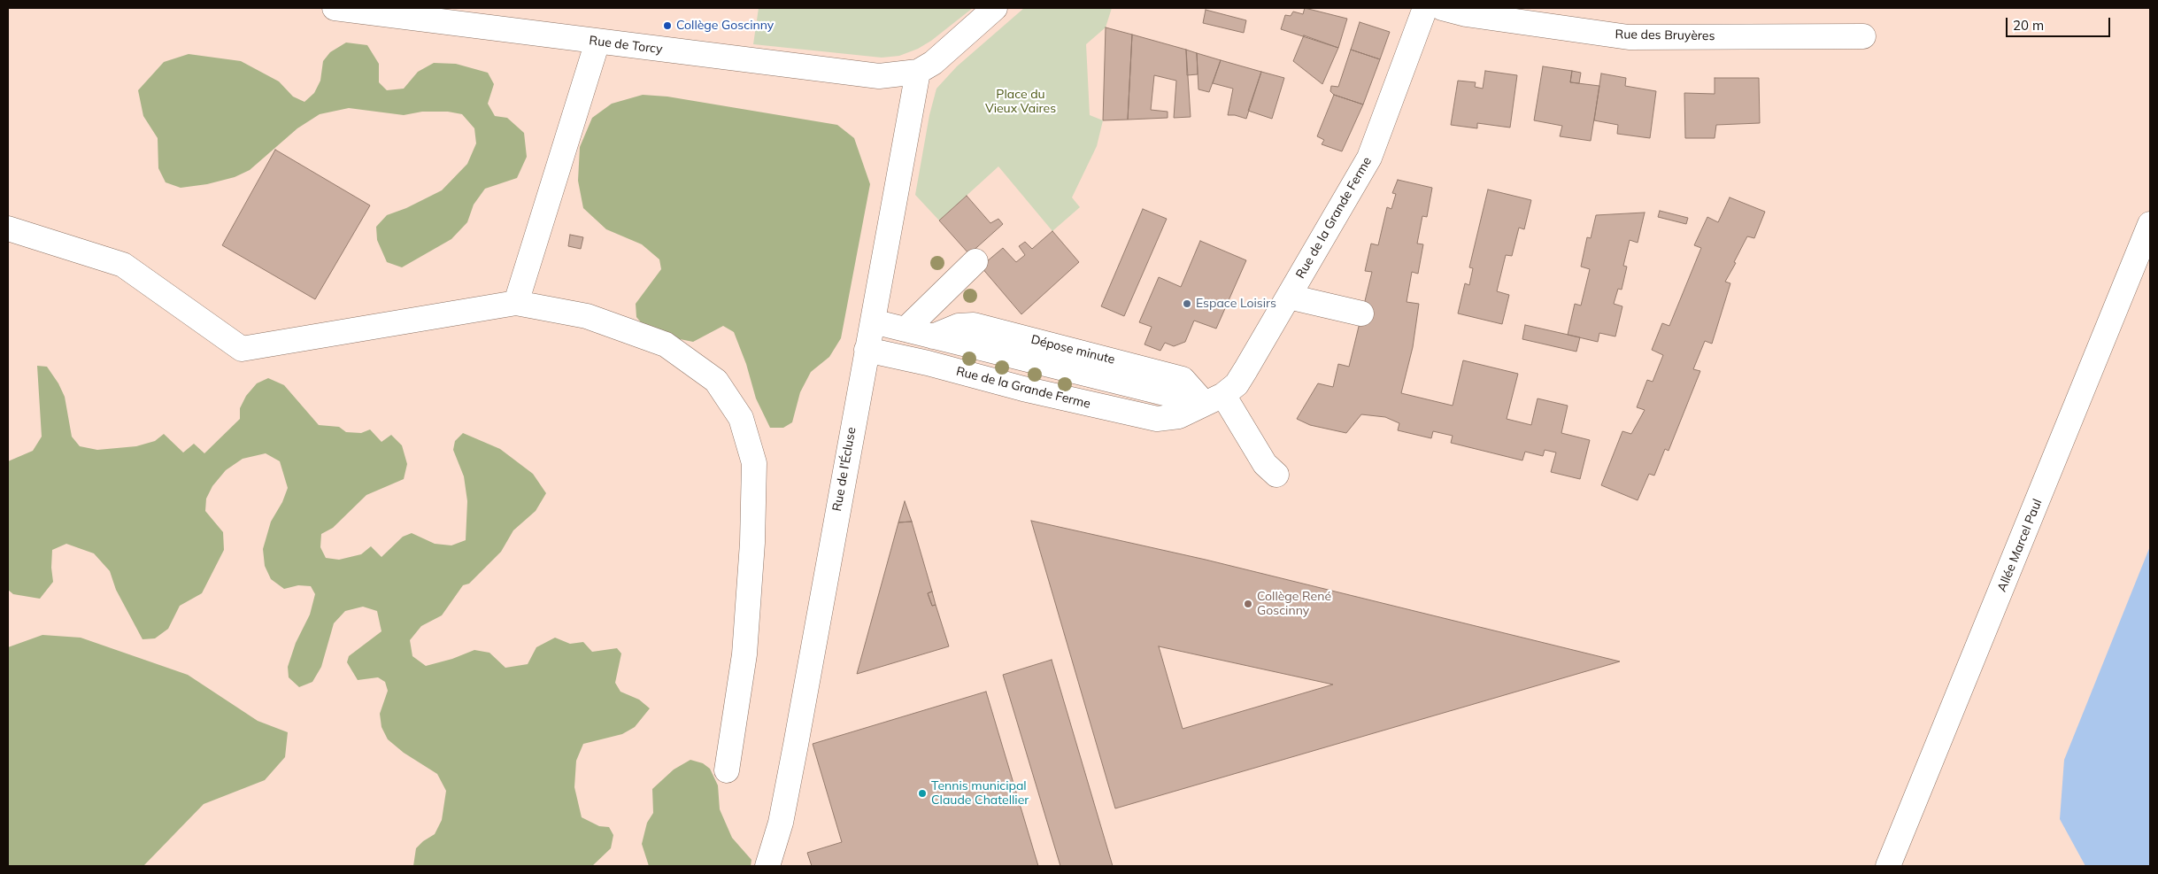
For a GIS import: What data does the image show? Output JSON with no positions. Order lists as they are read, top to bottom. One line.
{"streets":{"street":["Rue des Bruyères","Rue de Torcy","Rue de la Grande Ferme","Rue de l'Écluse","Allée Marcel Paul"]},"crossings":[["Rue de Torcy","Rue de l'Écluse"],["Rue de la Grande Ferme","Rue de l'Écluse"]],"parks":["Place du Vieux Vaires"],"places":["Collège Goscinny","Espace Loisirs","Collège René Goscinny","Tennis municipal Claude Chatellier"],"scale_bar":"20 m"}
